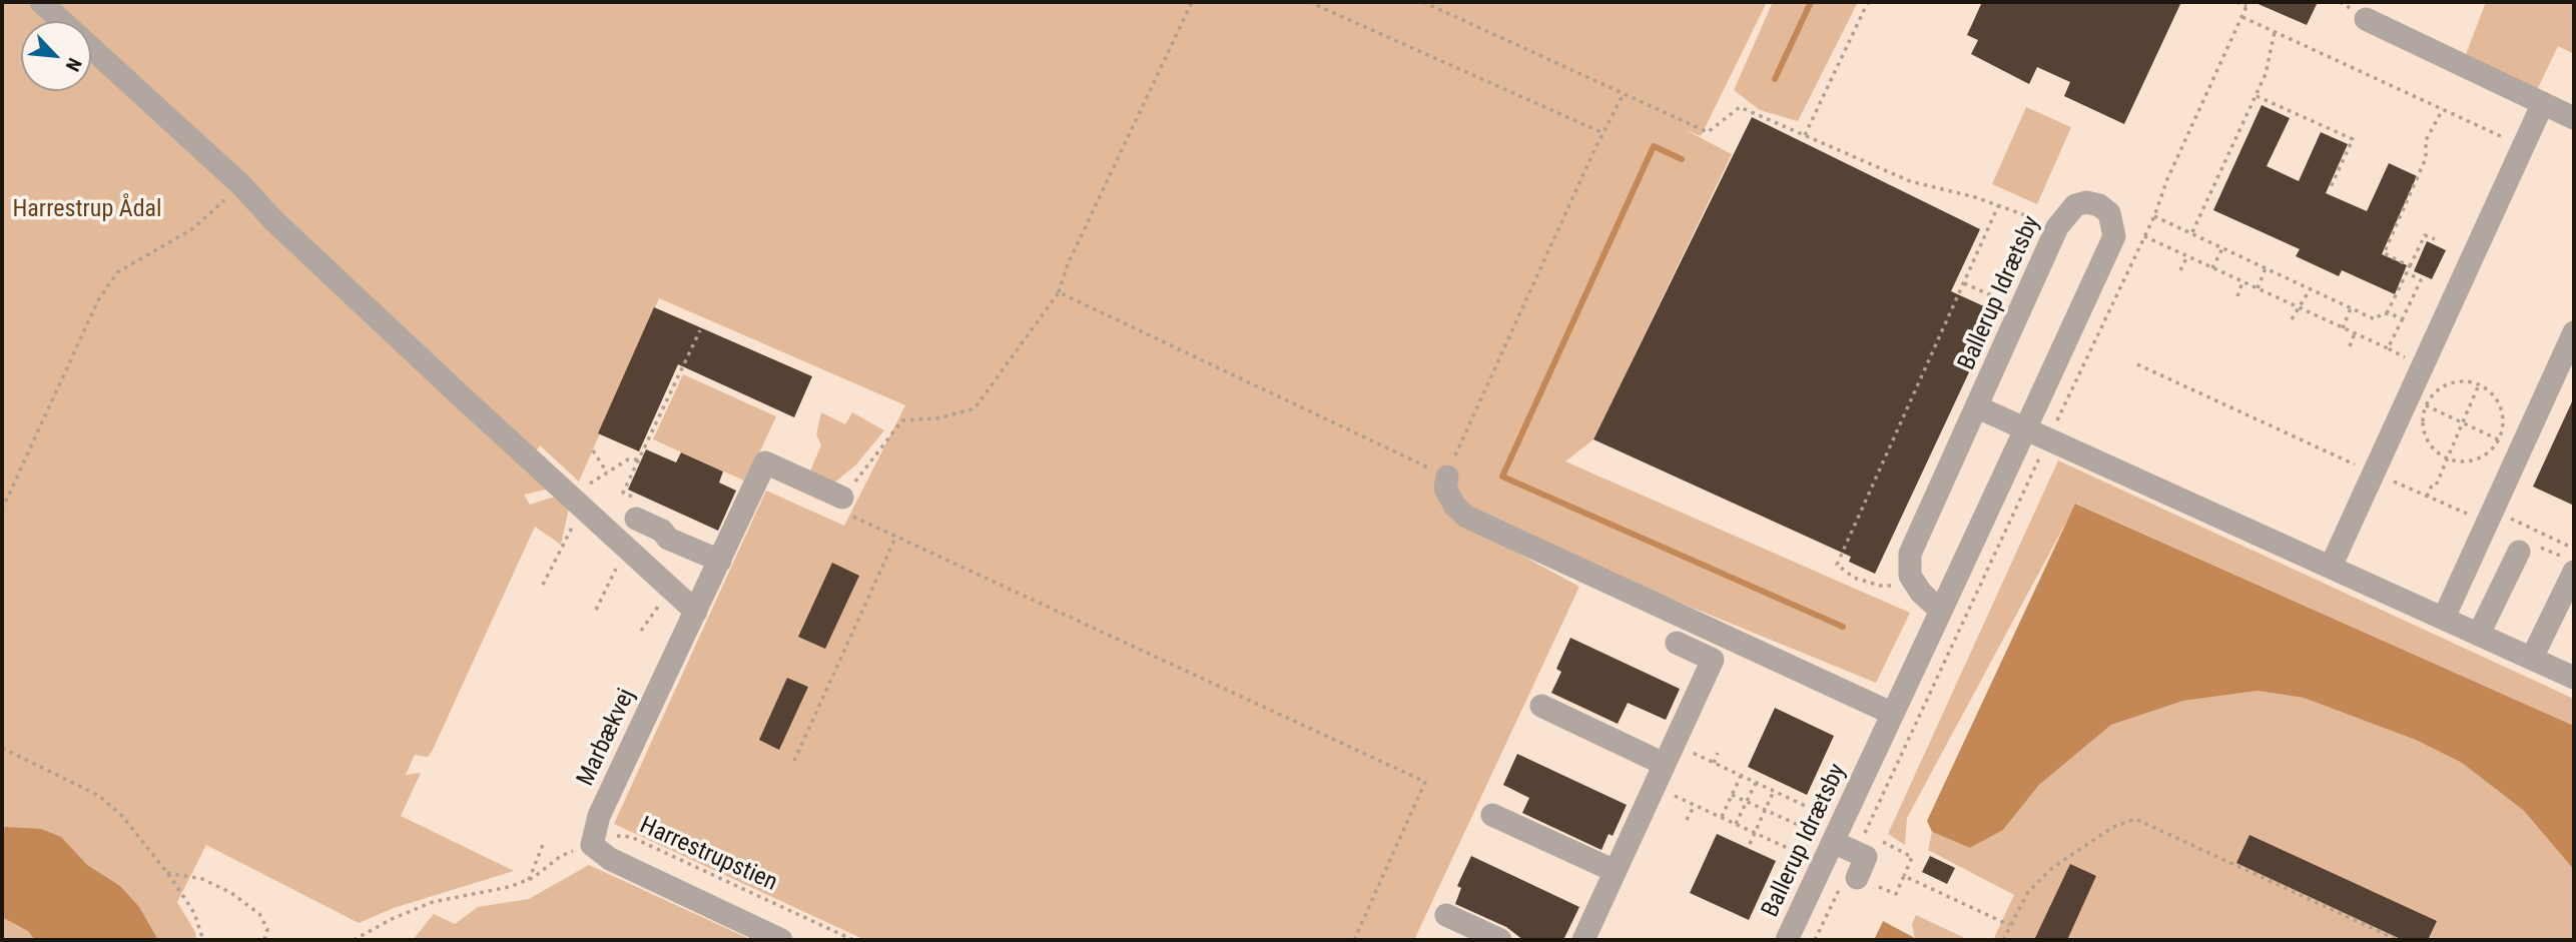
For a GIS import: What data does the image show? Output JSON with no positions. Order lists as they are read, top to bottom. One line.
{"streets":{"street":["Ballerup Idrætsby","Marbækvej"],"path":["Harrestrupstien"]},"crossings":[["Marbækvej","Harrestrupstien"]],"parks":["Harrestrup Ådal"],"north":"bottom right"}
